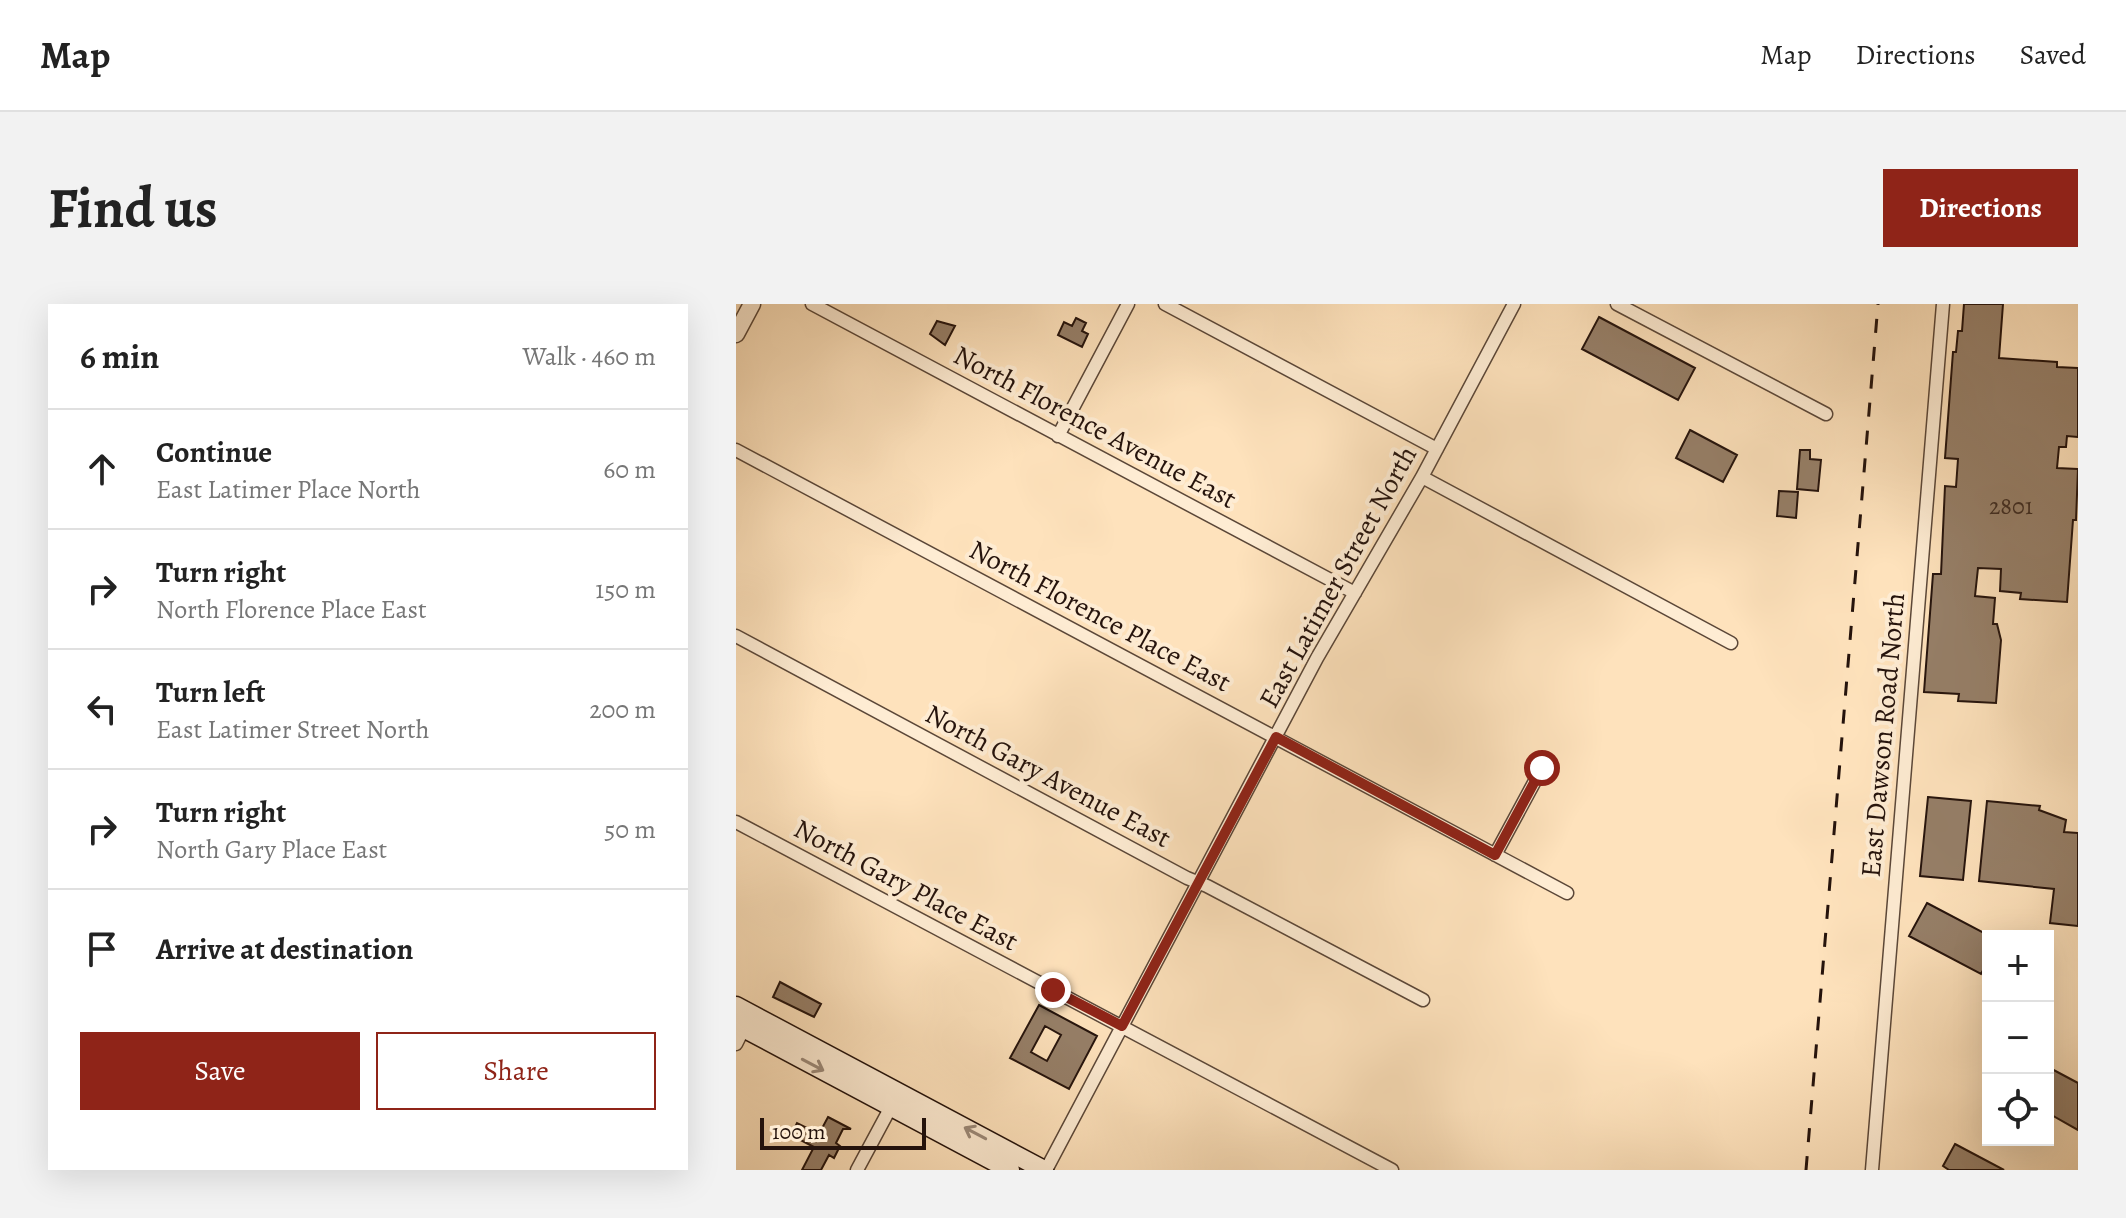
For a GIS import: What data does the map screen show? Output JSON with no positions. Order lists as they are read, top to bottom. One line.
{"streets":{"street":["North Florence Avenue East","East Latimer Street North","North Florence Place East","East Dawson Road North","North Gary Avenue East","North Gary Place East"]},"crossings":[["North Florence Avenue East","East Latimer Street North"],["East Latimer Street North","North Florence Place East"],["East Latimer Street North","North Gary Avenue East"],["East Latimer Street North","North Gary Place East"]],"house_numbers":["2801"],"scale_bar":"100 m","page":{"header":"Map","nav":["Map","Directions","Saved"],"buttons":["Directions",["Save","Share"]],"title":"Find us","heading":["6 min","Walk · 460 m"],"list":[["Continue","East Latimer Place North","60 m"],["Turn right","North Florence Place East","150 m"],["Turn left","East Latimer Street North","200 m"],["Turn right","North Gary Place East","50 m"],"Arrive at destination"],"map_buttons":["+","−"],"scale":"100 m"}}
